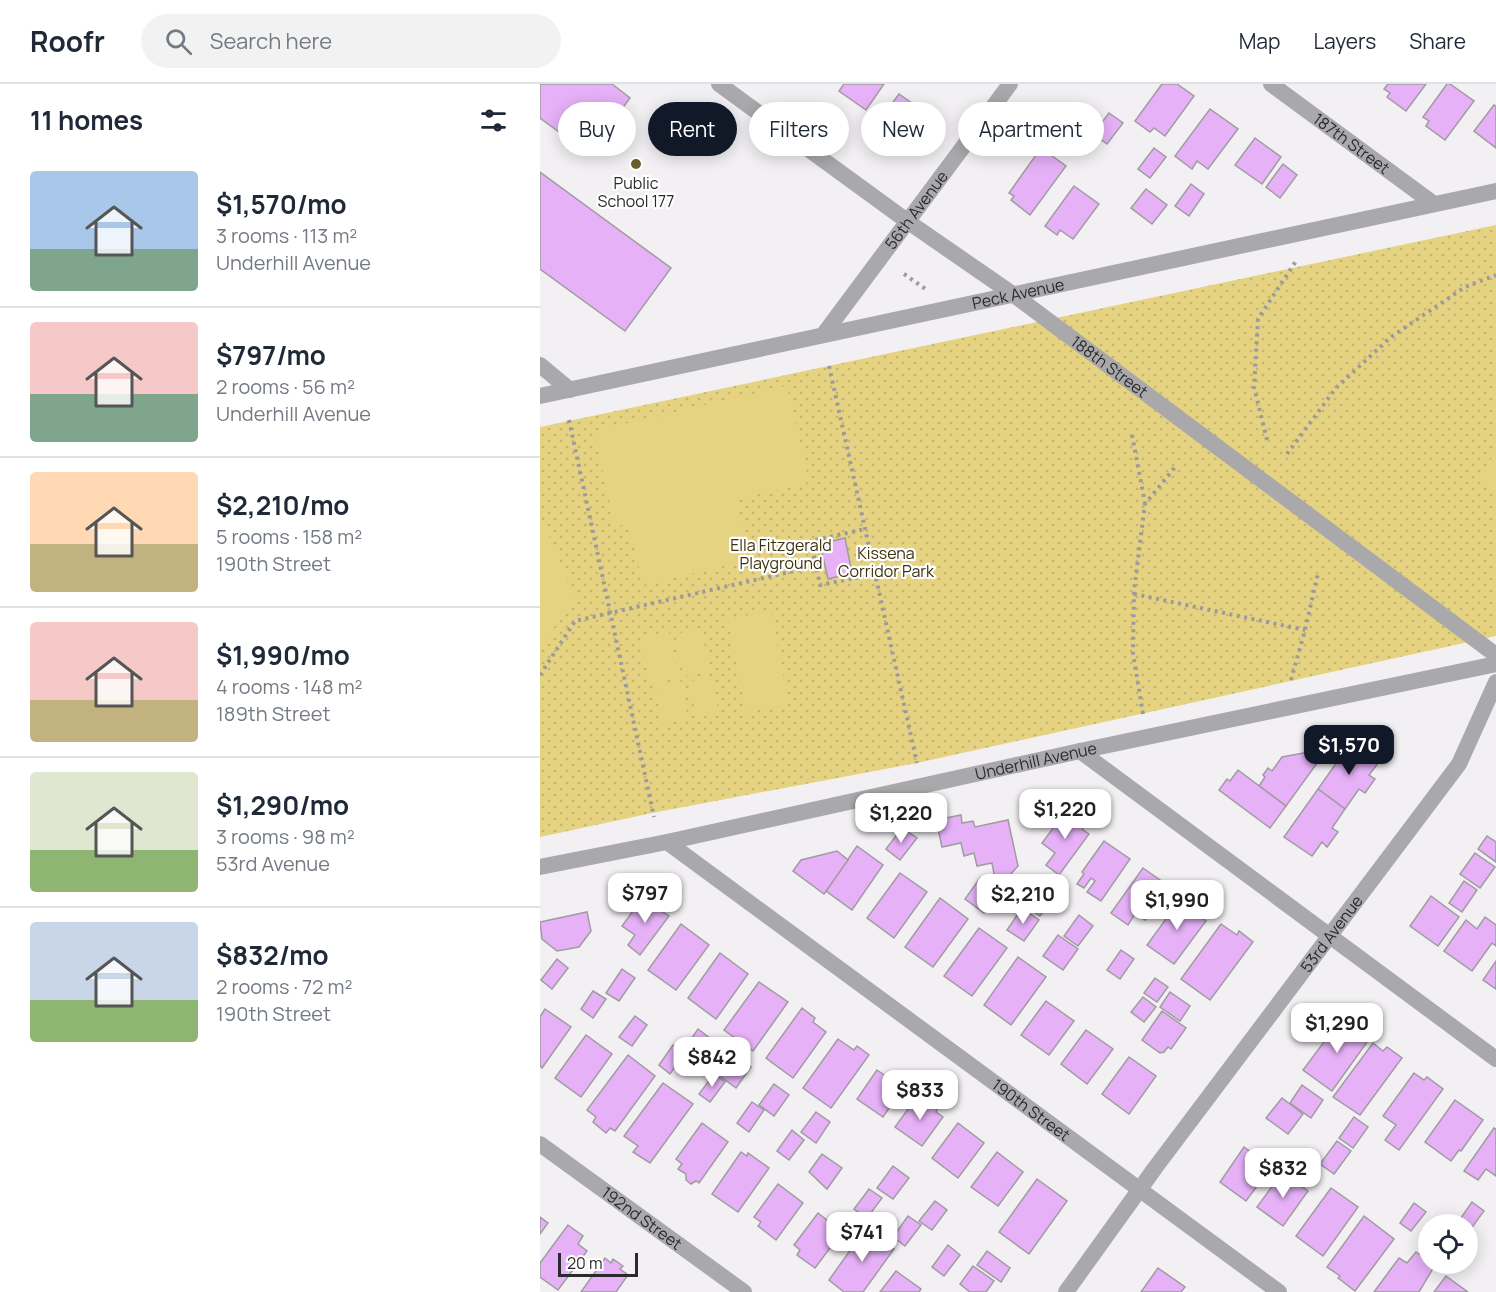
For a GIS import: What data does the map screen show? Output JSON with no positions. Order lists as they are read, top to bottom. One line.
{"streets":{"street":["187th Street","56th Avenue","Peck Avenue","188th Street","Underhill Avenue","53rd Avenue","190th Street","192nd Street"]},"crossings":[["187th Street","Peck Avenue"],["56th Avenue","Peck Avenue"],["56th Avenue","188th Street"],["Peck Avenue","188th Street"],["Underhill Avenue","190th Street"],["53rd Avenue","190th Street"]],"parks":["Ella Fitzgerald Playground","Kissena Corridor Park"],"places":["Public School 177"],"scale_bar":"20 m","page":{"header":"Roofr","search":"Search here","nav":["Map","Layers","Share"],"heading":"11 homes","chip":["Buy","Rent","Filters","New","Apartment"],"list":[{"name":"$1,570/mo","note":"3 rooms · 113 m² · Underhill Avenue"},{"name":"$797/mo","note":"2 rooms · 56 m² · Underhill Avenue"},{"name":"$2,210/mo","note":"5 rooms · 158 m² · 190th Street"},{"name":"$1,990/mo","note":"4 rooms · 148 m² · 189th Street"},{"name":"$1,290/mo","note":"3 rooms · 98 m² · 53rd Avenue"},{"name":"$832/mo","note":"2 rooms · 72 m² · 190th Street"}],"price":["$1,570","$1,220","$1,220","$797","$2,210","$1,990","$1,290","$842","$833","$832","$741"],"scale":"20 m"}}
